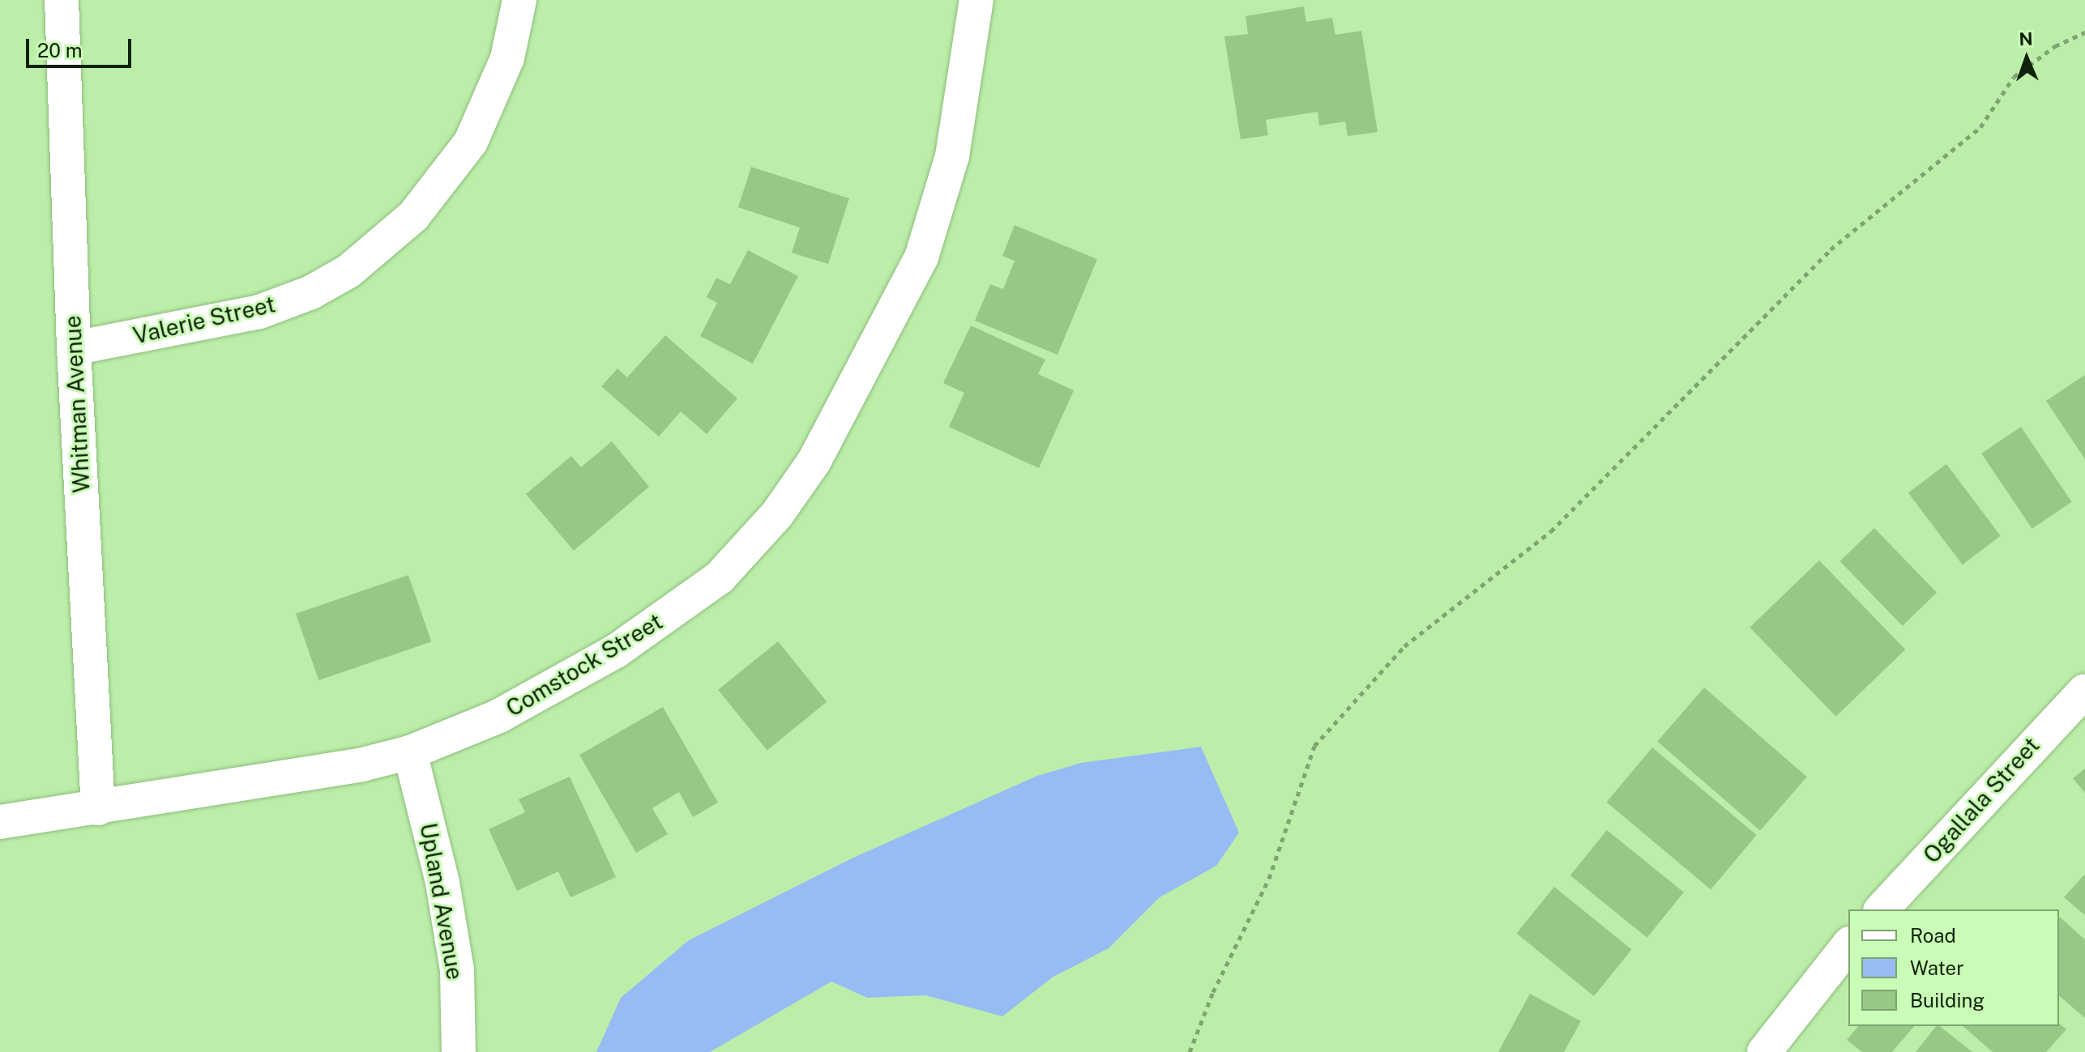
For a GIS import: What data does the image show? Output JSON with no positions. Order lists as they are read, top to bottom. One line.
{"streets":{"street":["Valerie Street","Whitman Avenue","Comstock Street","Ogallala Street","Upland Avenue"]},"crossings":[["Valerie Street","Whitman Avenue"],["Whitman Avenue","Comstock Street"],["Comstock Street","Upland Avenue"]],"legend":["Road","Water","Building"],"scale_bar":"20 m","north":"top"}
